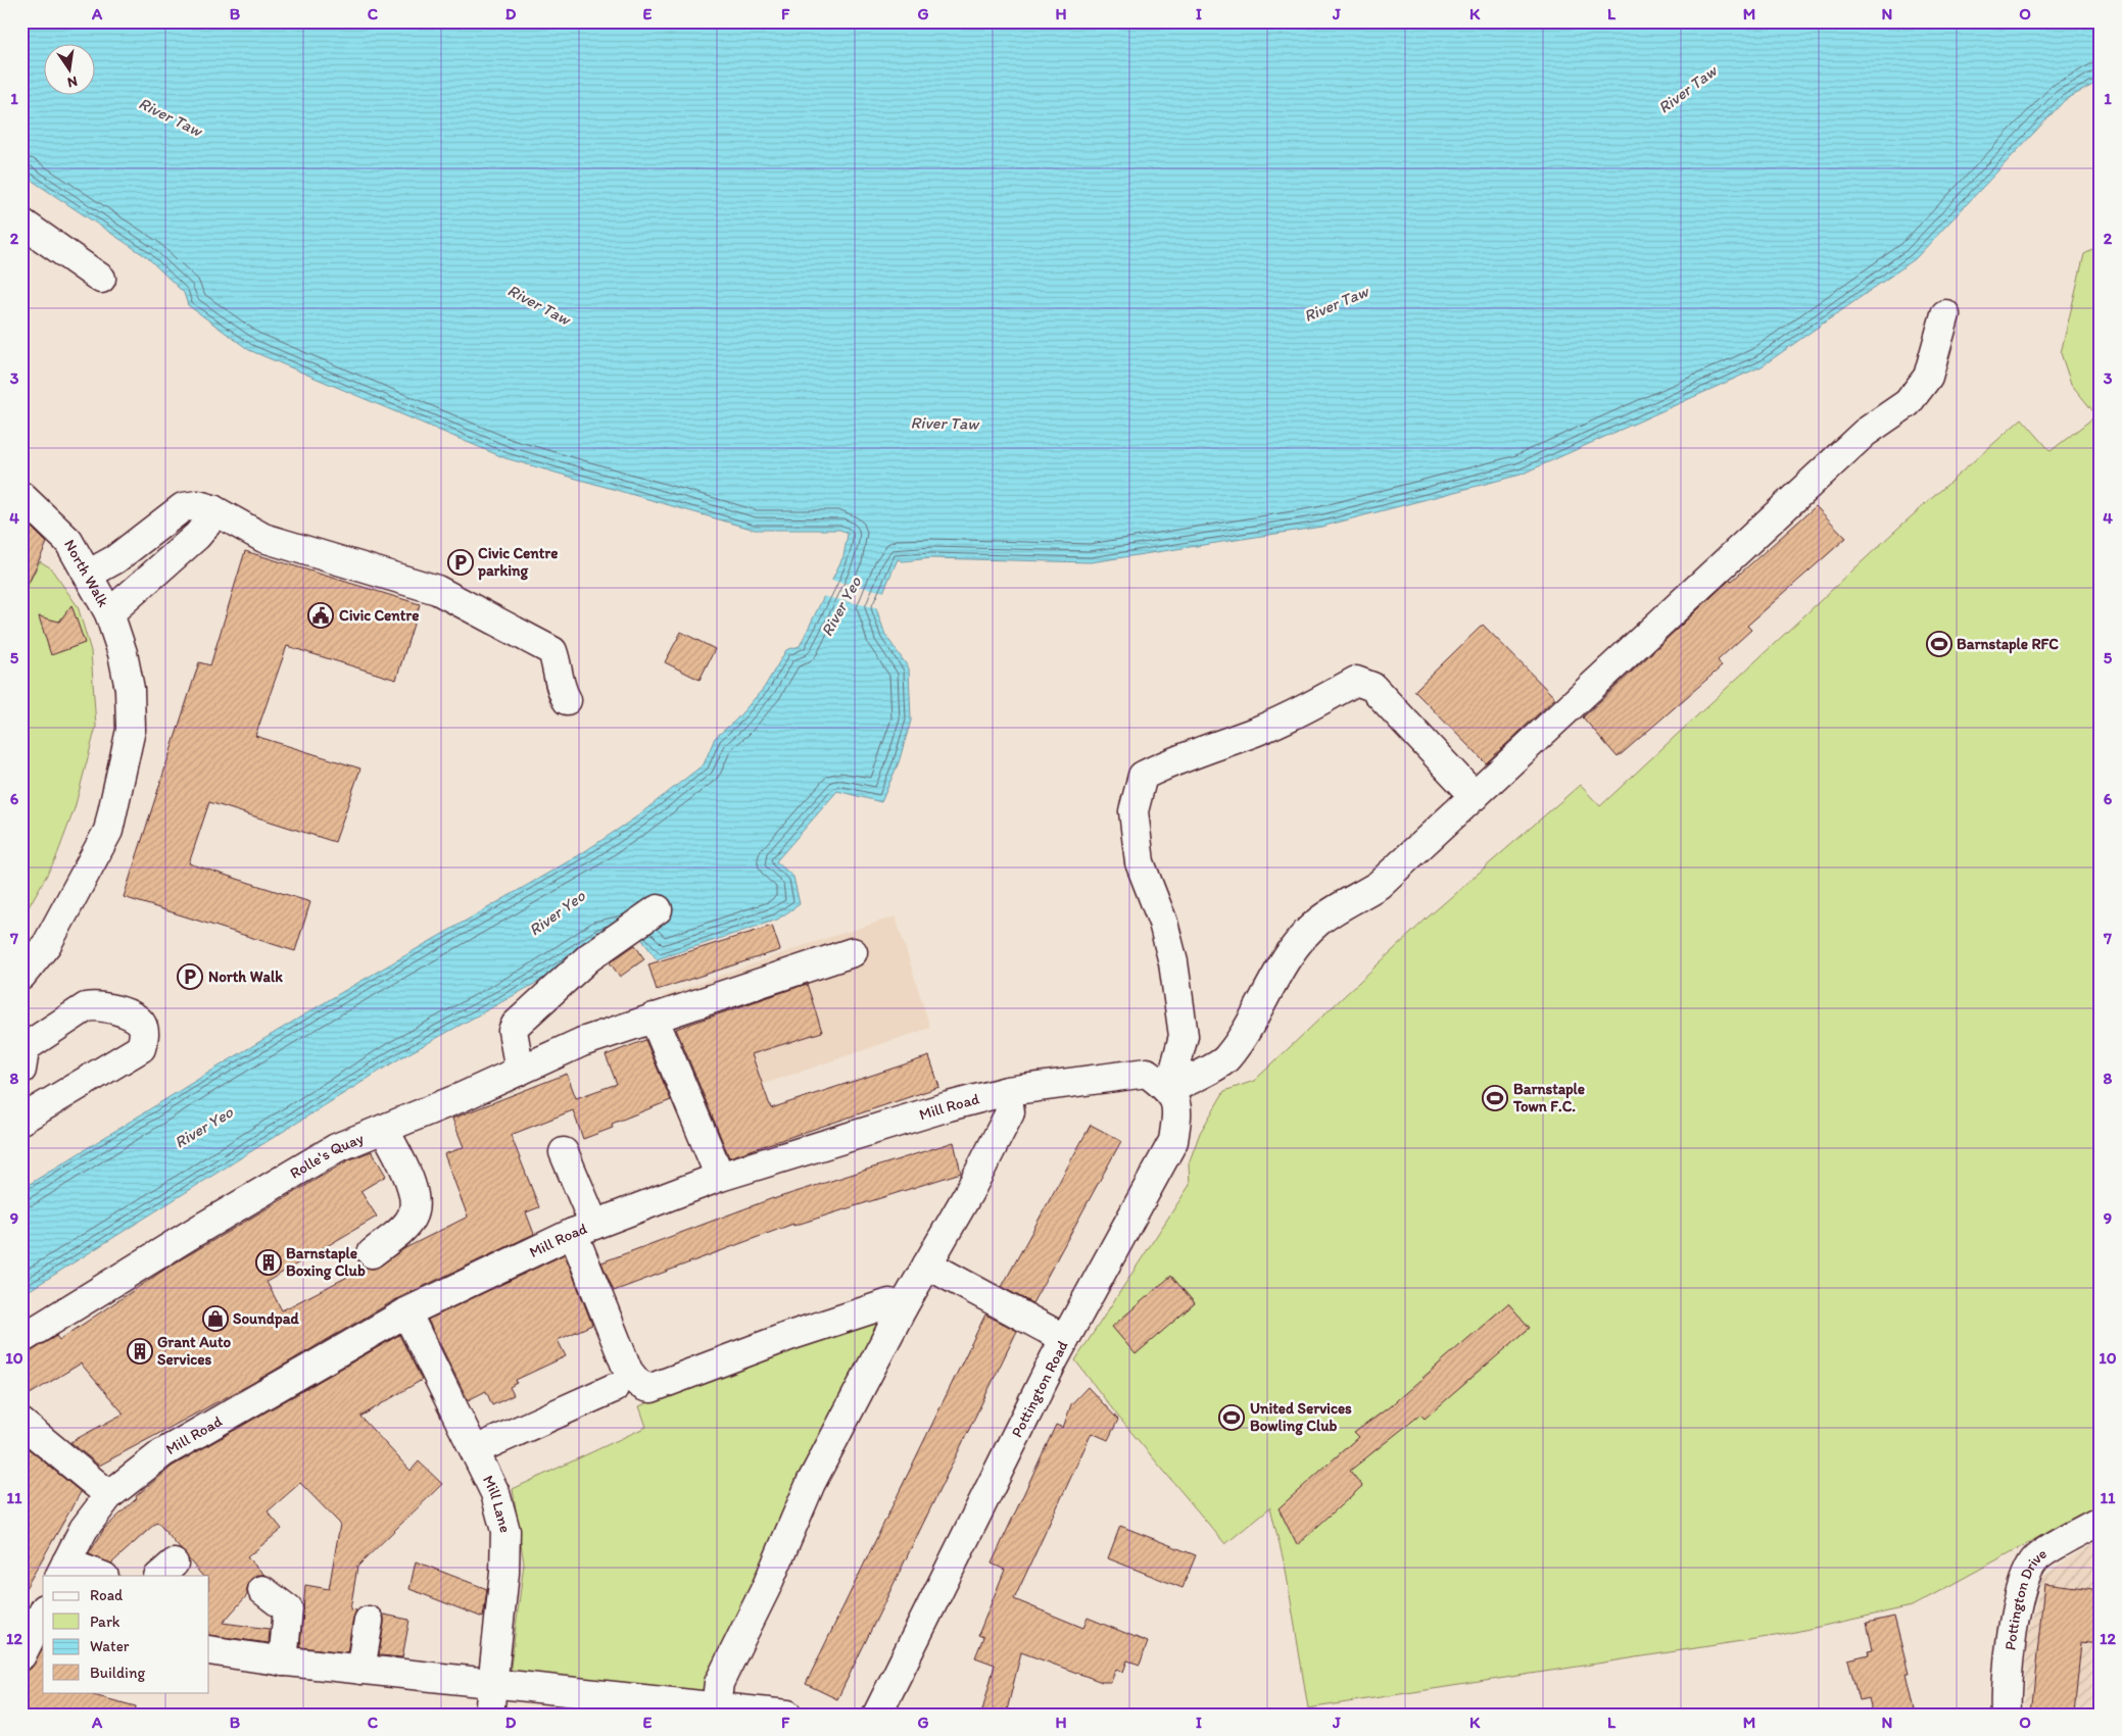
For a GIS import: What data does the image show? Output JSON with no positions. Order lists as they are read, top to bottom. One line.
{"streets":{"street":["North Walk","Mill Road","Rolle's Quay","Pottington Road","Mill Lane","Pottington Drive"]},"crossings":[["Mill Road","Pottington Road"],["Mill Road","Mill Lane"]],"water":["River Taw","River Yeo"],"places":{"parking":["Civic Centre parking","North Walk"],"public building":["Civic Centre"],"sports":["Barnstaple RFC","Barnstaple Town F.C.","United Services Bowling Club"],"building":["Barnstaple Boxing Club","Grant Auto Services"],"shop":["Soundpad"]},"legend":["Road","Park","Water","Building"],"north":"bottom","grid":{"columns":["A","B","C","D","E","F","G","H","I","J","K","L","M","N","O"],"rows":["1","2","3","4","5","6","7","8","9","10","11","12"]}}
